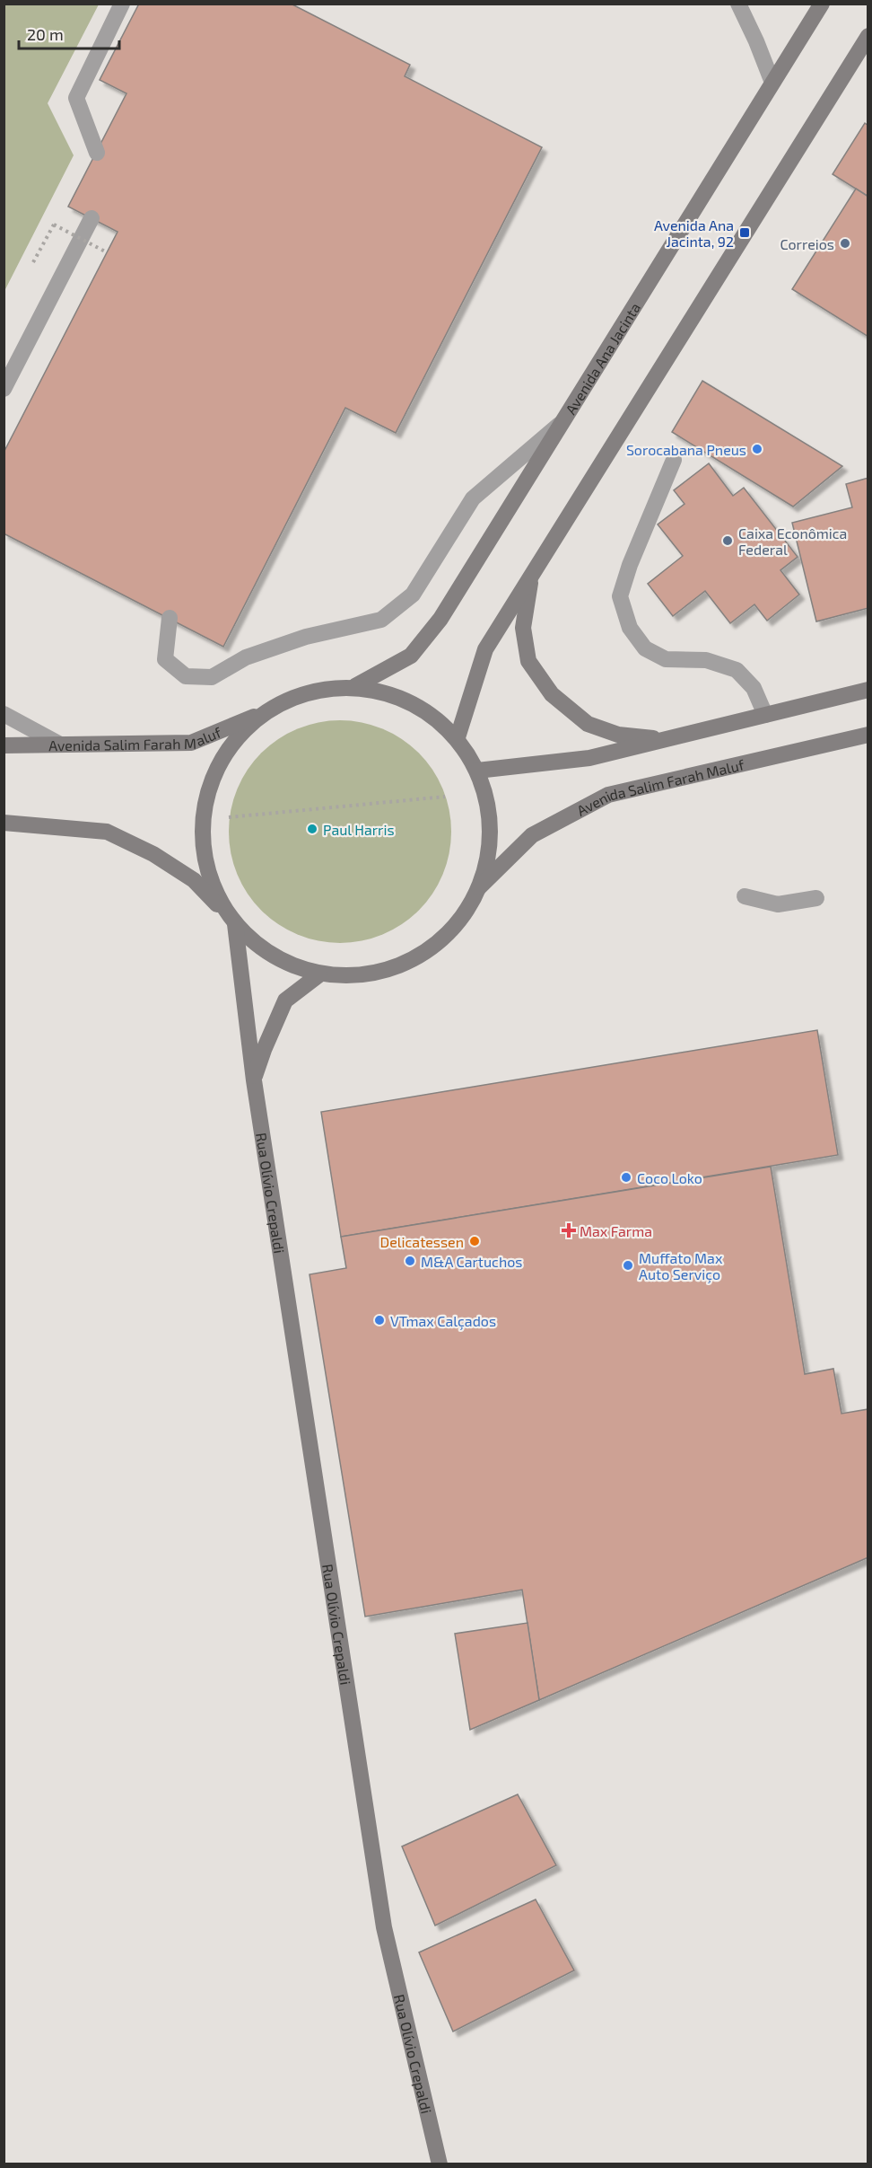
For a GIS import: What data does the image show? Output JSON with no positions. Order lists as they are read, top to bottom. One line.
{"streets":{"street":["Avenida Ana Jacinta","Avenida Salim Farah Maluf","Rua Olívio Crepaldi"]},"crossings":[["Avenida Ana Jacinta","Avenida Salim Farah Maluf"]],"places":{"transit":["Avenida Ana Jacinta, 92"],"other":["Correios","Sorocabana Pneus","Caixa Econômica Federal","Paul Harris","Coco Loko","Delicatessen","M&A Cartuchos","Muffato Max Auto Serviço","VTmax Calçados"],"health":["Max Farma"]},"scale_bar":"20 m"}
